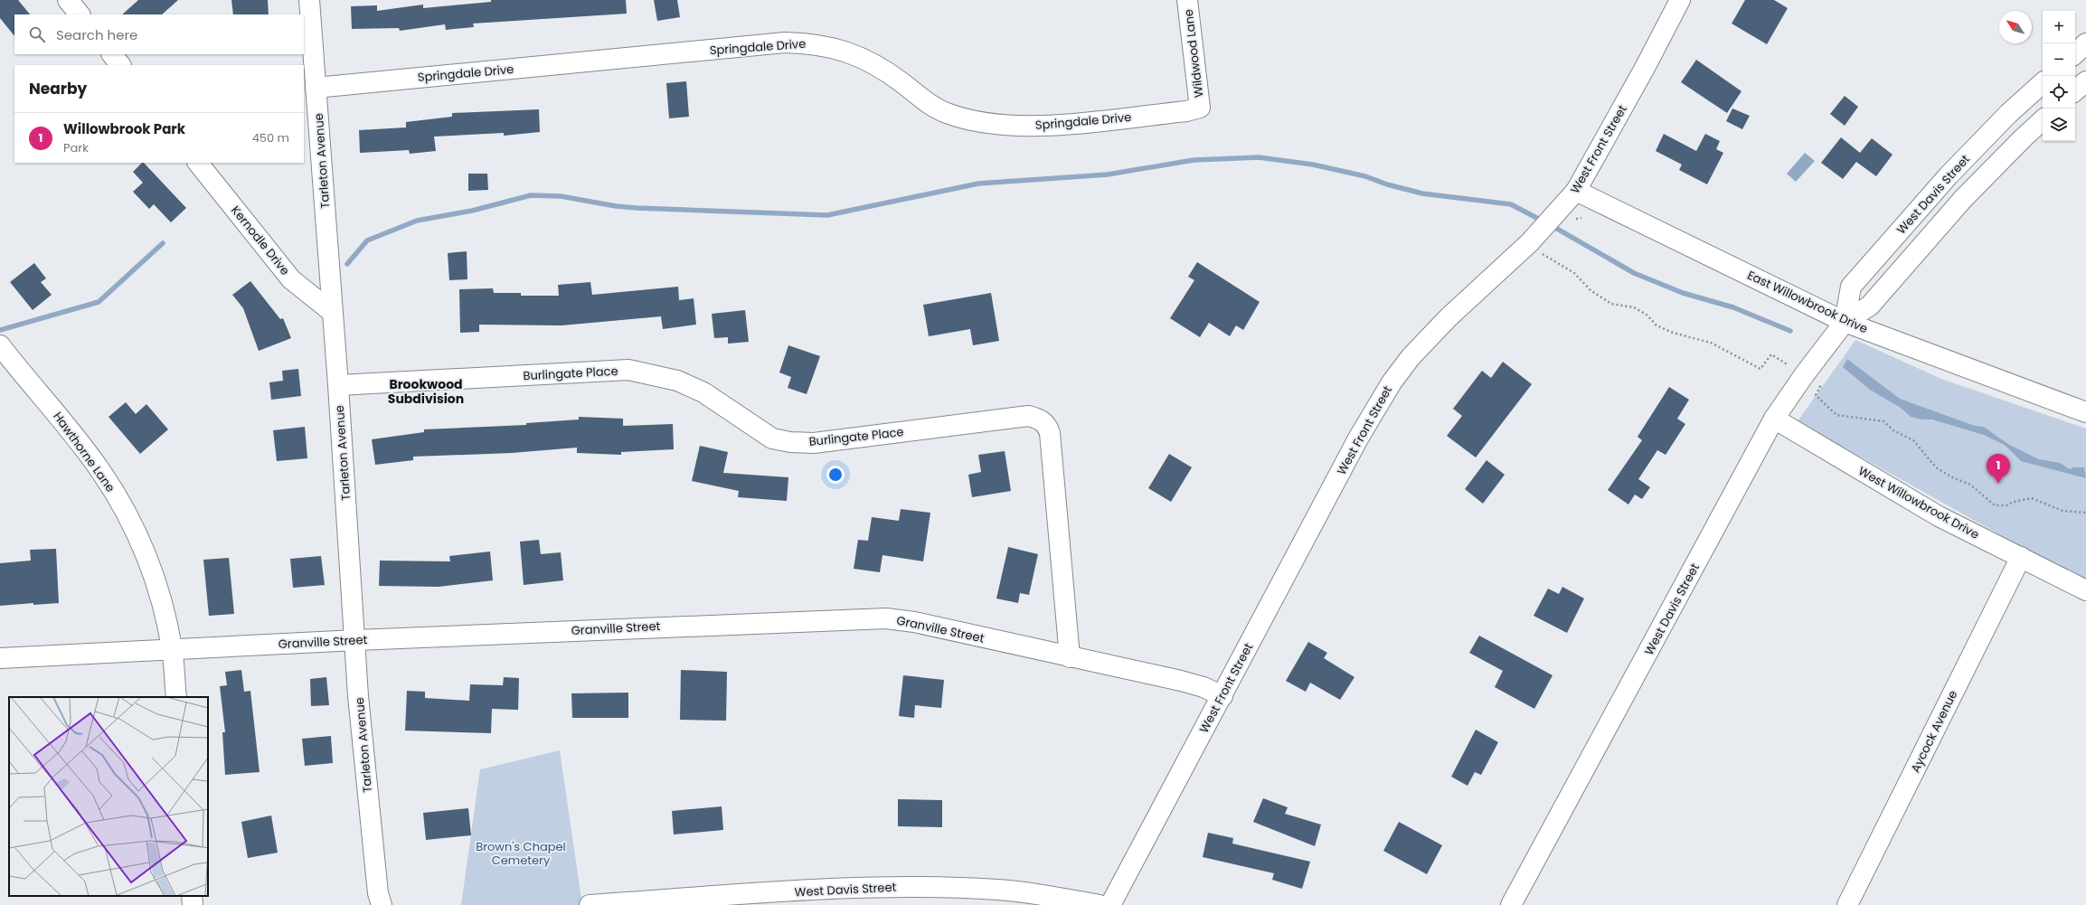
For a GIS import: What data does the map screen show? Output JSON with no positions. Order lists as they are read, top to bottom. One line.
{"streets":{"street":["Springdale Drive","Wildwood Lane","West Front Street","Tarleton Avenue","West Davis Street","Kernodle Drive","East Willowbrook Drive","Burlingate Place","Hawthorne Lane","West Willowbrook Drive","Granville Street","Aycock Avenue"]},"crossings":[["Springdale Drive","Wildwood Lane"],["Springdale Drive","Tarleton Avenue"],["West Front Street","East Willowbrook Drive"],["West Front Street","Granville Street"],["Tarleton Avenue","Kernodle Drive"],["Tarleton Avenue","Burlingate Place"],["Tarleton Avenue","Granville Street"],["West Davis Street","East Willowbrook Drive"],["West Davis Street","West Willowbrook Drive"],["Burlingate Place","Granville Street"],["Hawthorne Lane","Granville Street"],["West Willowbrook Drive","Aycock Avenue"]],"districts":["Brookwood Subdivision"],"parks":["Brown's Chapel Cemetery"],"north":"top left","page":{"map_buttons":["+","−"],"search":"Search here","heading":"Nearby","list":[{"mark":"1","name":"Willowbrook Park","note":"Park","value":"450 m"}],"pins":"1"}}
